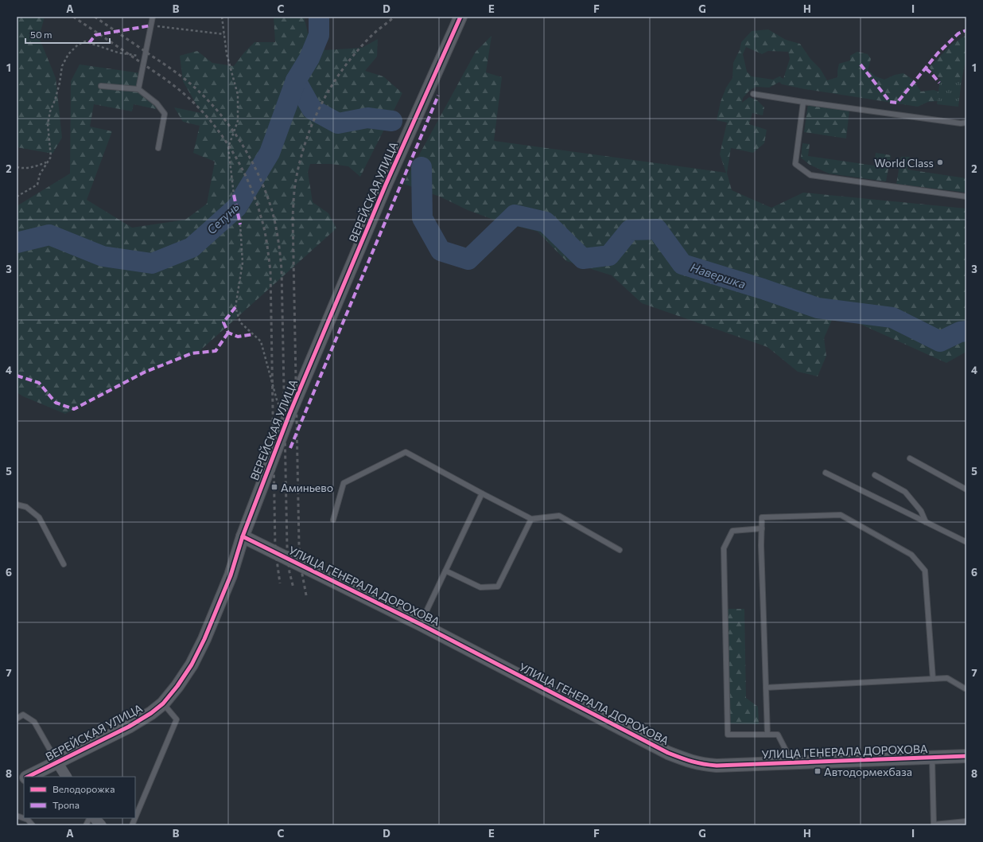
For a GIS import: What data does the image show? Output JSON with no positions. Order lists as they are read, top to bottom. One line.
{"streets":{"street":["ВЕРЕЙСКАЯ УЛИЦА","УЛИЦА ГЕНЕРАЛА ДОРОХОВА"]},"crossings":[["ВЕРЕЙСКАЯ УЛИЦА","УЛИЦА ГЕНЕРАЛА ДОРОХОВА"]],"water":["Сетунь","Навершка"],"places":{"other":["World Class"],"transit":["Аминьево","Автодормехбаза"]},"legend":["Велодорожка","Тропа"],"scale_bar":"50 m","grid":{"columns":["A","B","C","D","E","F","G","H","I"],"rows":["1","2","3","4","5","6","7","8"]}}
